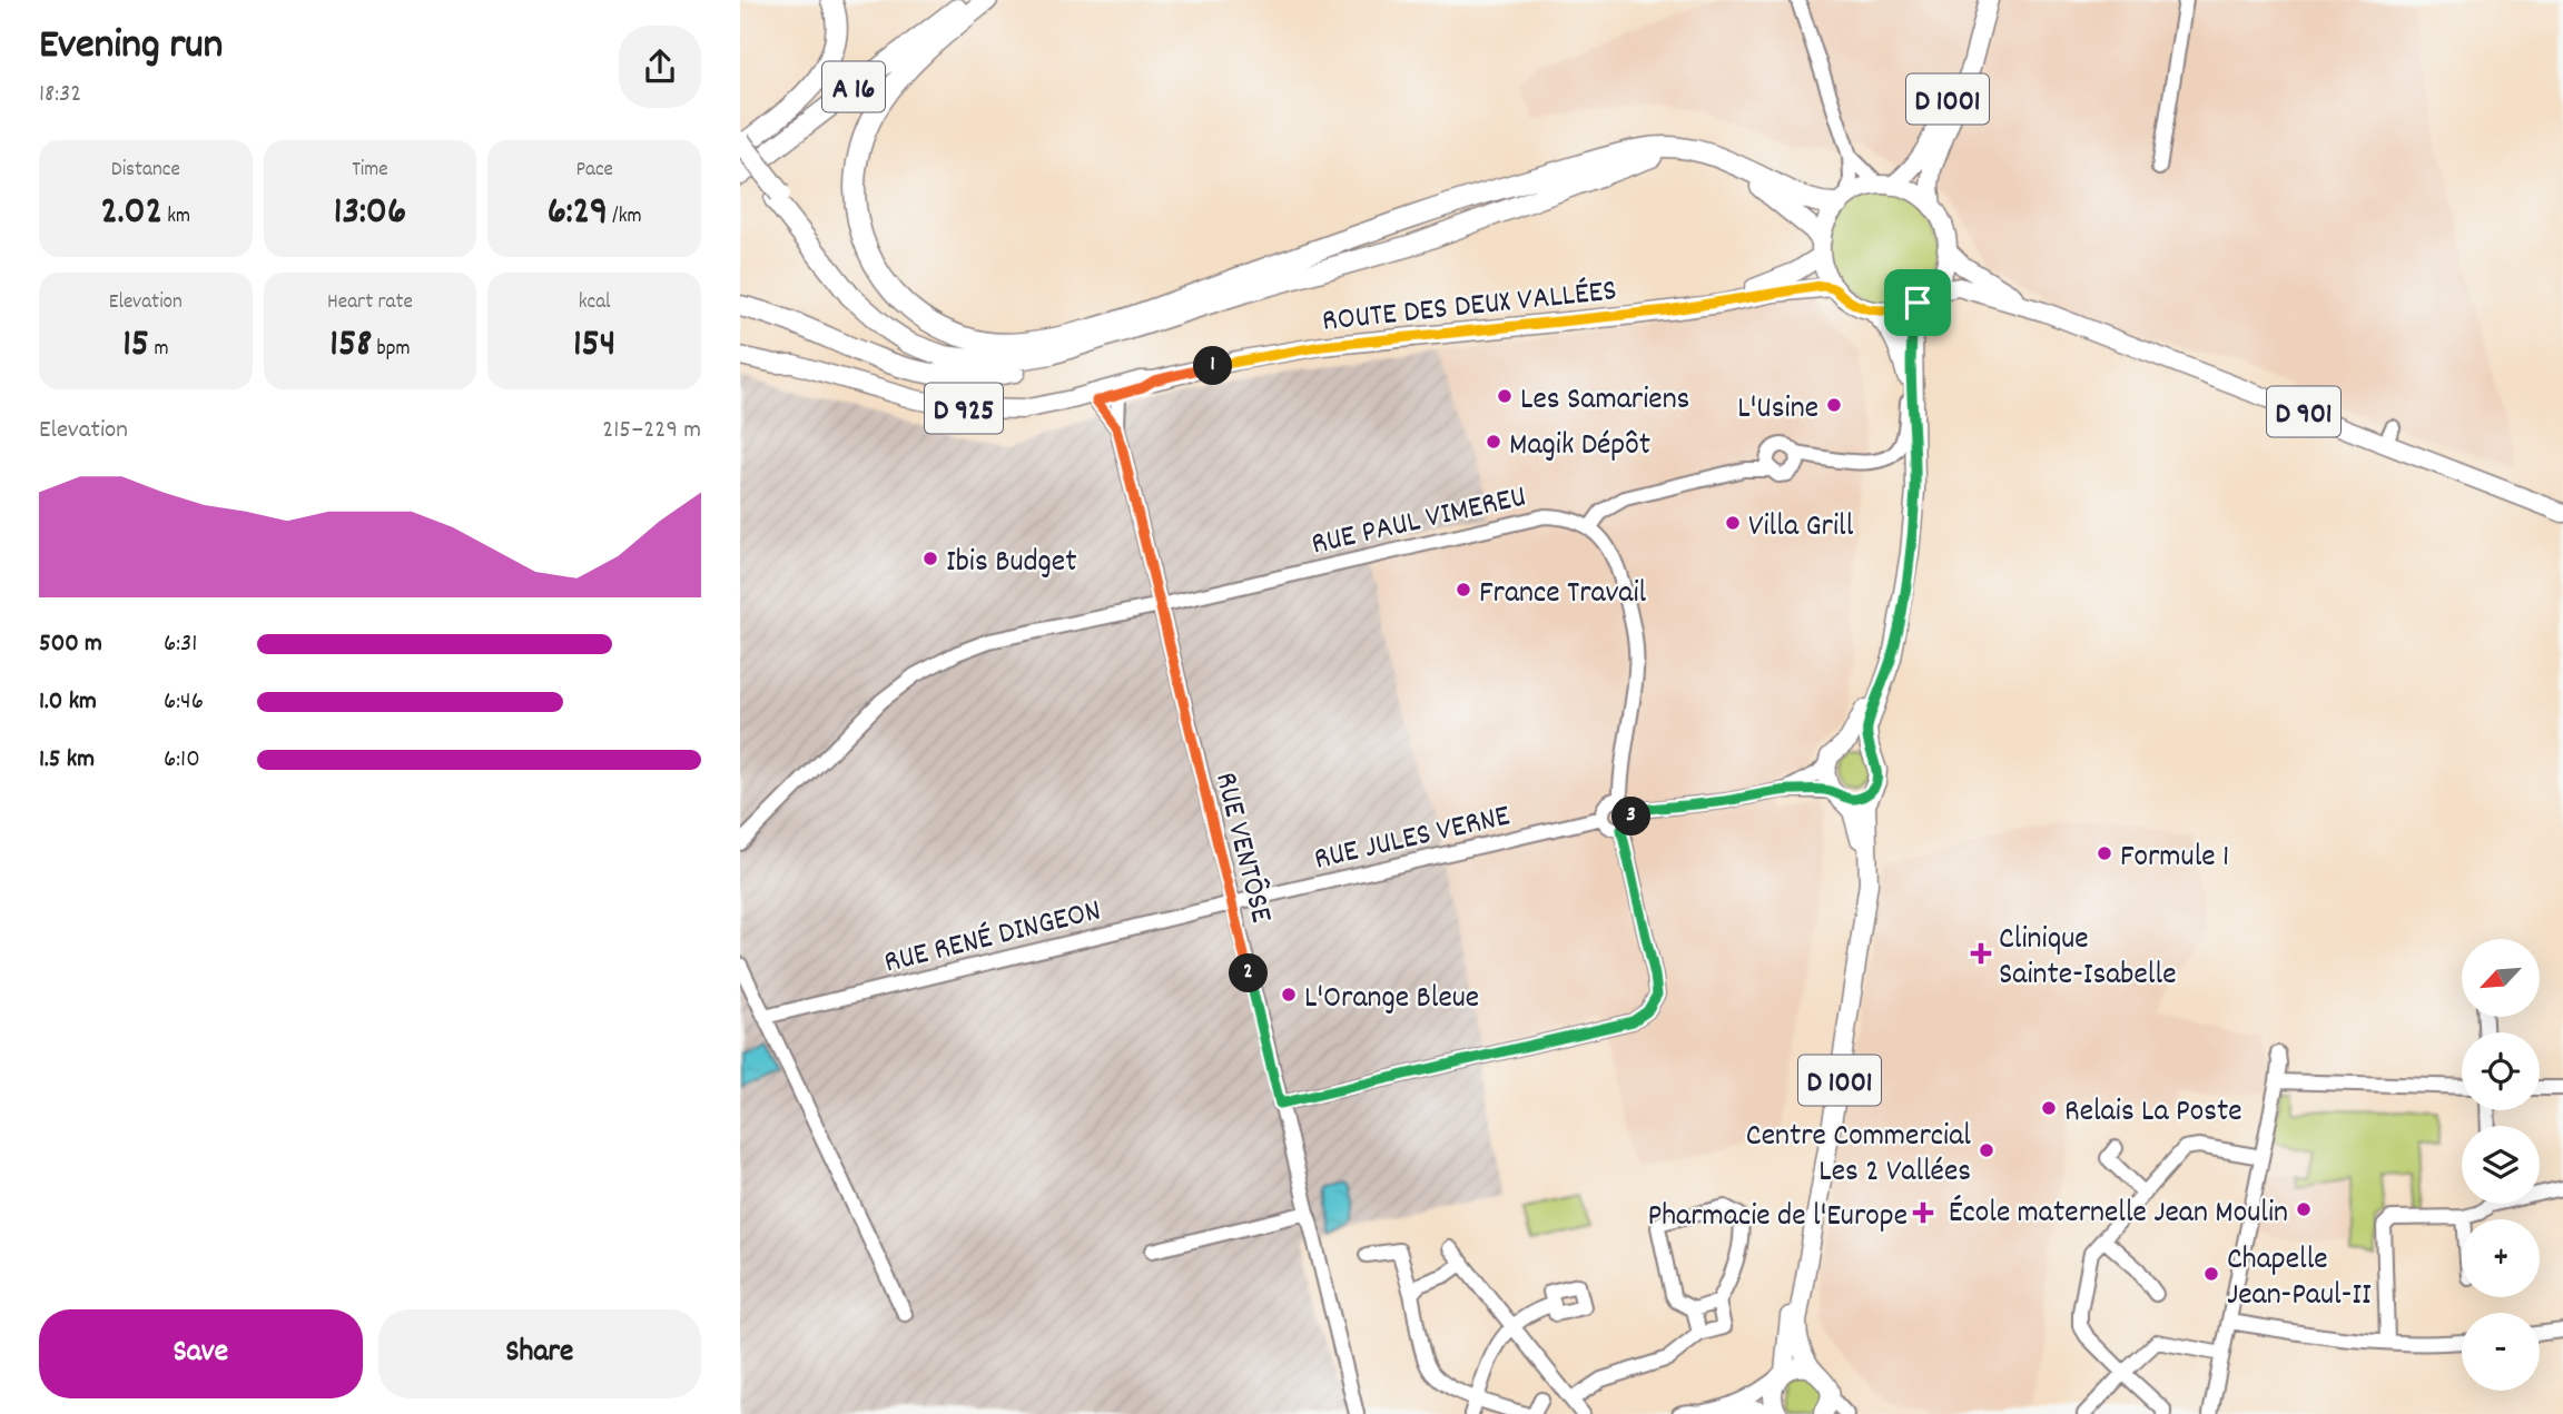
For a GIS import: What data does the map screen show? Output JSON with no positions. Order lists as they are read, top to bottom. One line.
{"streets":{"highway":["A 16"],"main road":["D 1001","ROUTE DES DEUX VALLÉES","D 925","D 901"],"street":["RUE PAUL VIMEREU","RUE JULES VERNE","RUE VENTÔSE","RUE RENÉ DINGEON"]},"crossings":[["D 1001","ROUTE DES DEUX VALLÉES"],["D 1001","D 901"],["ROUTE DES DEUX VALLÉES","D 901"],["ROUTE DES DEUX VALLÉES","RUE VENTÔSE"],["RUE PAUL VIMEREU","RUE VENTÔSE"],["RUE JULES VERNE","RUE VENTÔSE"],["RUE JULES VERNE","RUE RENÉ DINGEON"],["RUE VENTÔSE","RUE RENÉ DINGEON"]],"places":{"other":["Les Samariens","L'Usine","Magik Dépôt","Villa Grill","Ibis Budget","France Travail","Formule 1","L'Orange Bleue","Relais La Poste","Centre Commercial Les 2 Vallées","École maternelle Jean Moulin","Chapelle Jean-Paul-II"],"health":["Clinique Sainte-Isabelle","Pharmacie de l'Europe"]},"north":"bottom left","page":{"heading":["Evening run","18:32"],"stats":[["Distance","2.02 km"],["Time","13:06"],["Pace","6:29 /km"],["Elevation","15 m"],["Heart rate","158 bpm"],["kcal","154"]],"pins":["1","3","2"],"chart":["Elevation","215–229 m"],"list":[{"name":"500 m","note":"6:31"},{"name":"1.0 km","note":"6:46"},{"name":"1.5 km","note":"6:10"}],"map_buttons":["+","−"],"buttons":["Save","Share"]}}
